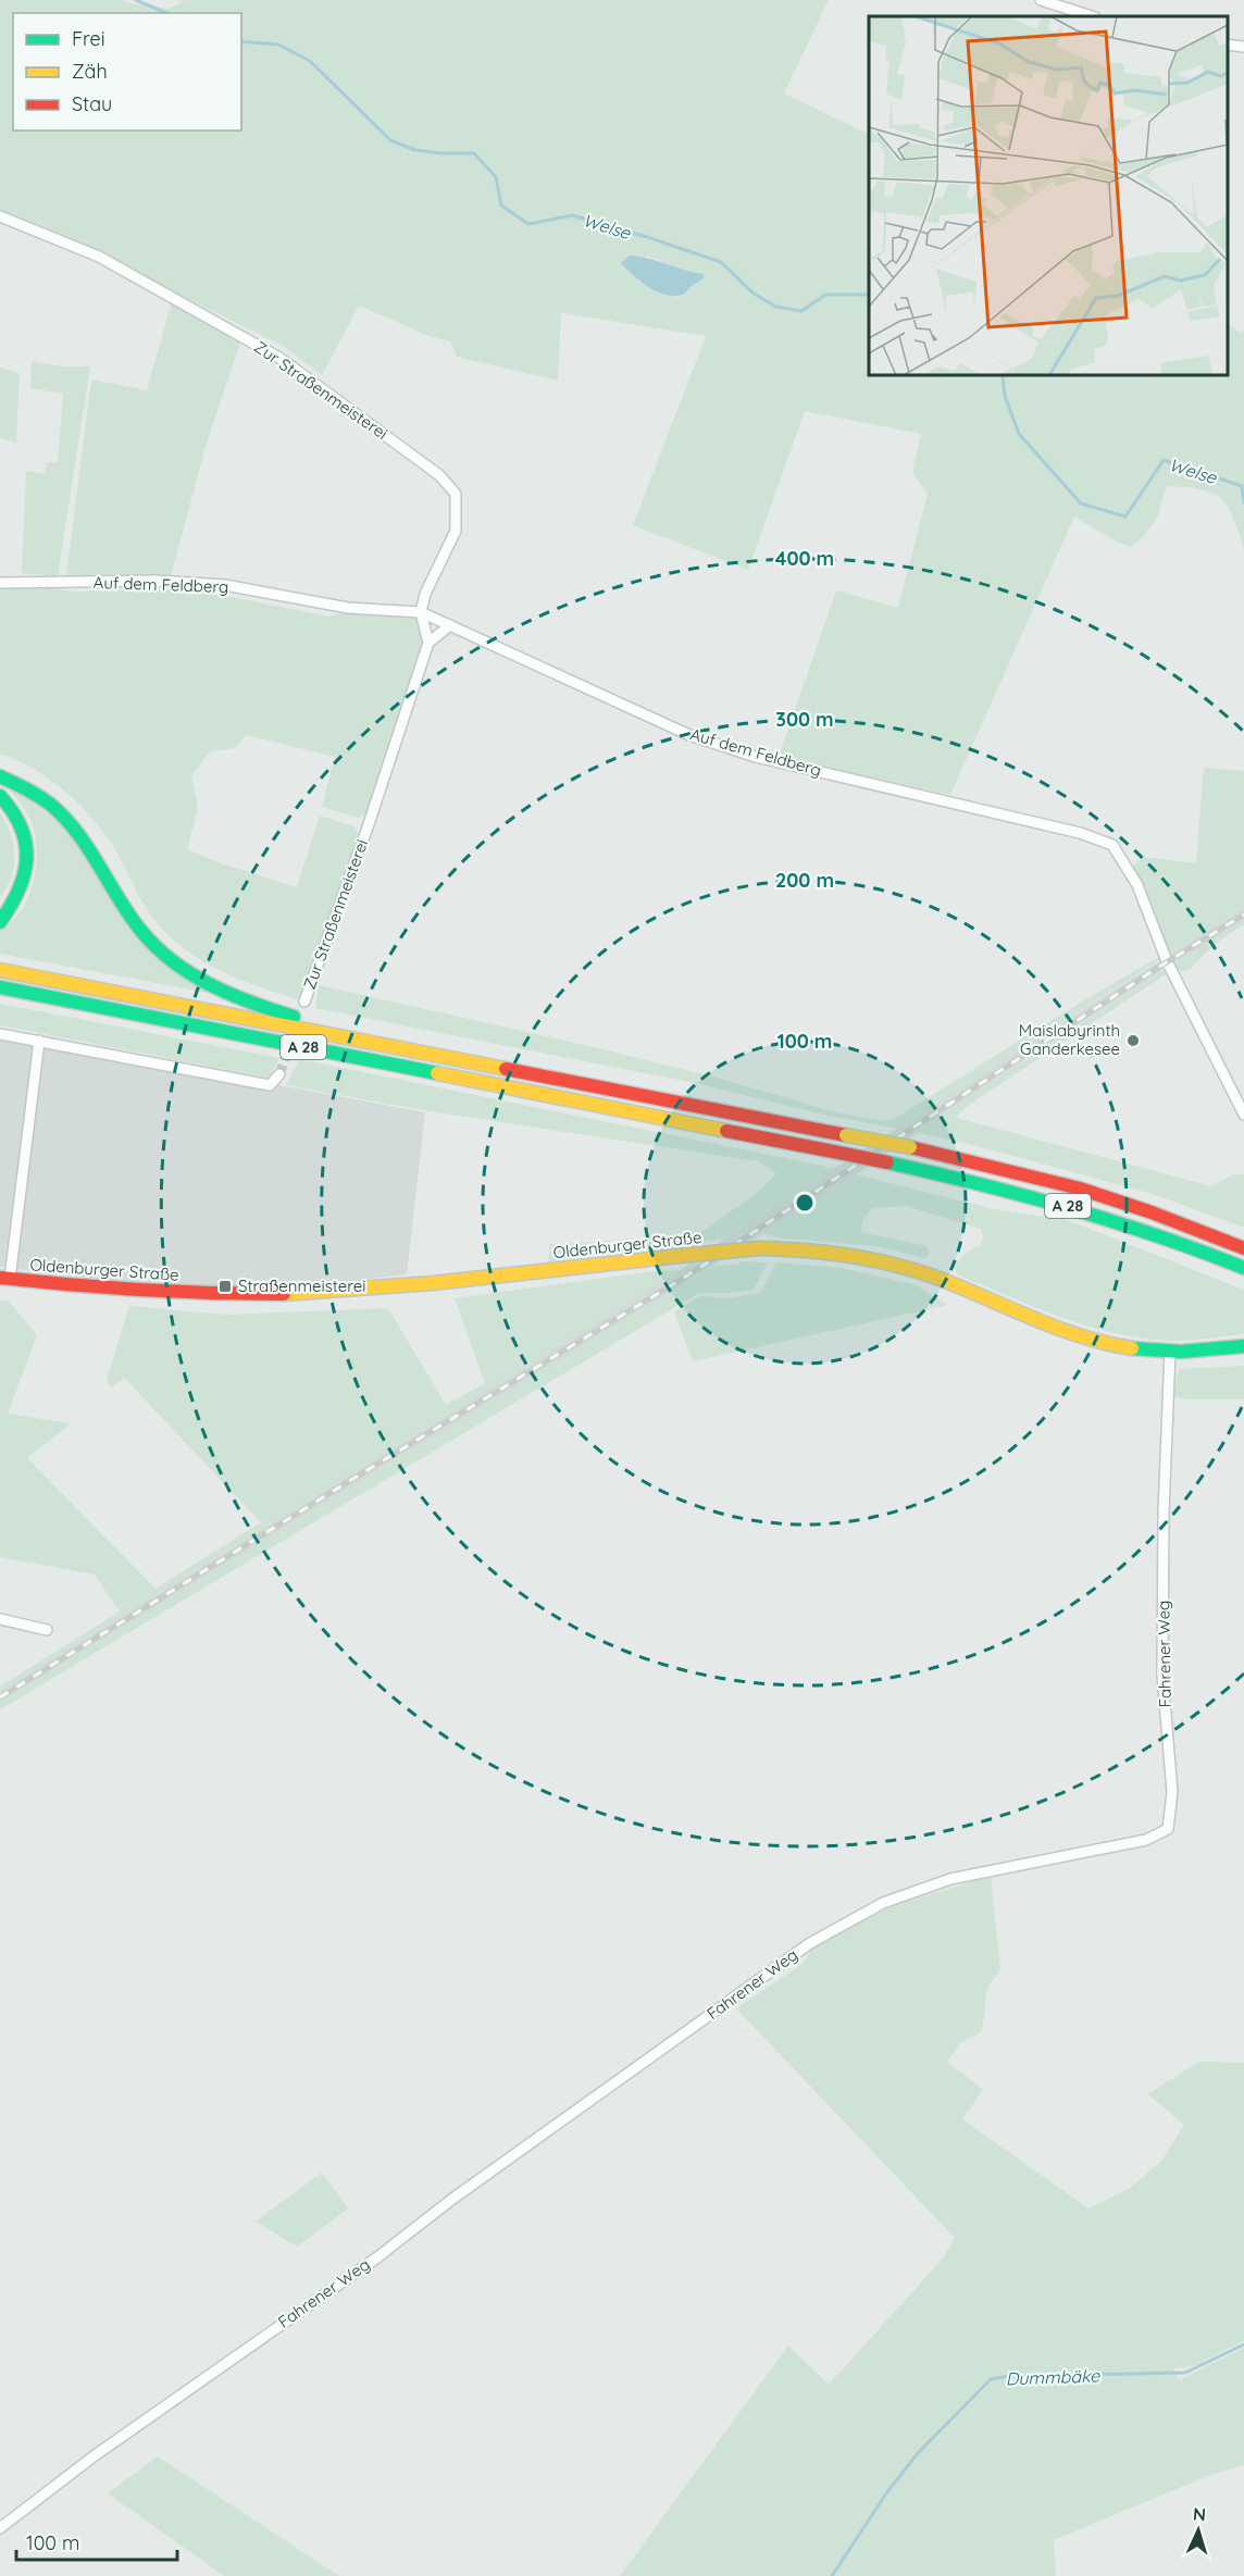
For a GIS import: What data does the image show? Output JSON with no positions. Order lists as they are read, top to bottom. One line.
{"streets":{"main road":["A 28","Oldenburger Straße"],"street":["Zur Straßenmeisterei","Auf dem Feldberg","Fahrener Weg"]},"crossings":[["Zur Straßenmeisterei","Auf dem Feldberg"],["Oldenburger Straße","Fahrener Weg"]],"water":["Welse","Dummbäke"],"places":{"other":["Maislabyrinth Ganderkesee"],"transit":["Straßenmeisterei"]},"legend":["Frei","Zäh","Stau"],"scale_bar":"100 m","north":"top","rings":["400 m","300 m","200 m","100 m"]}
